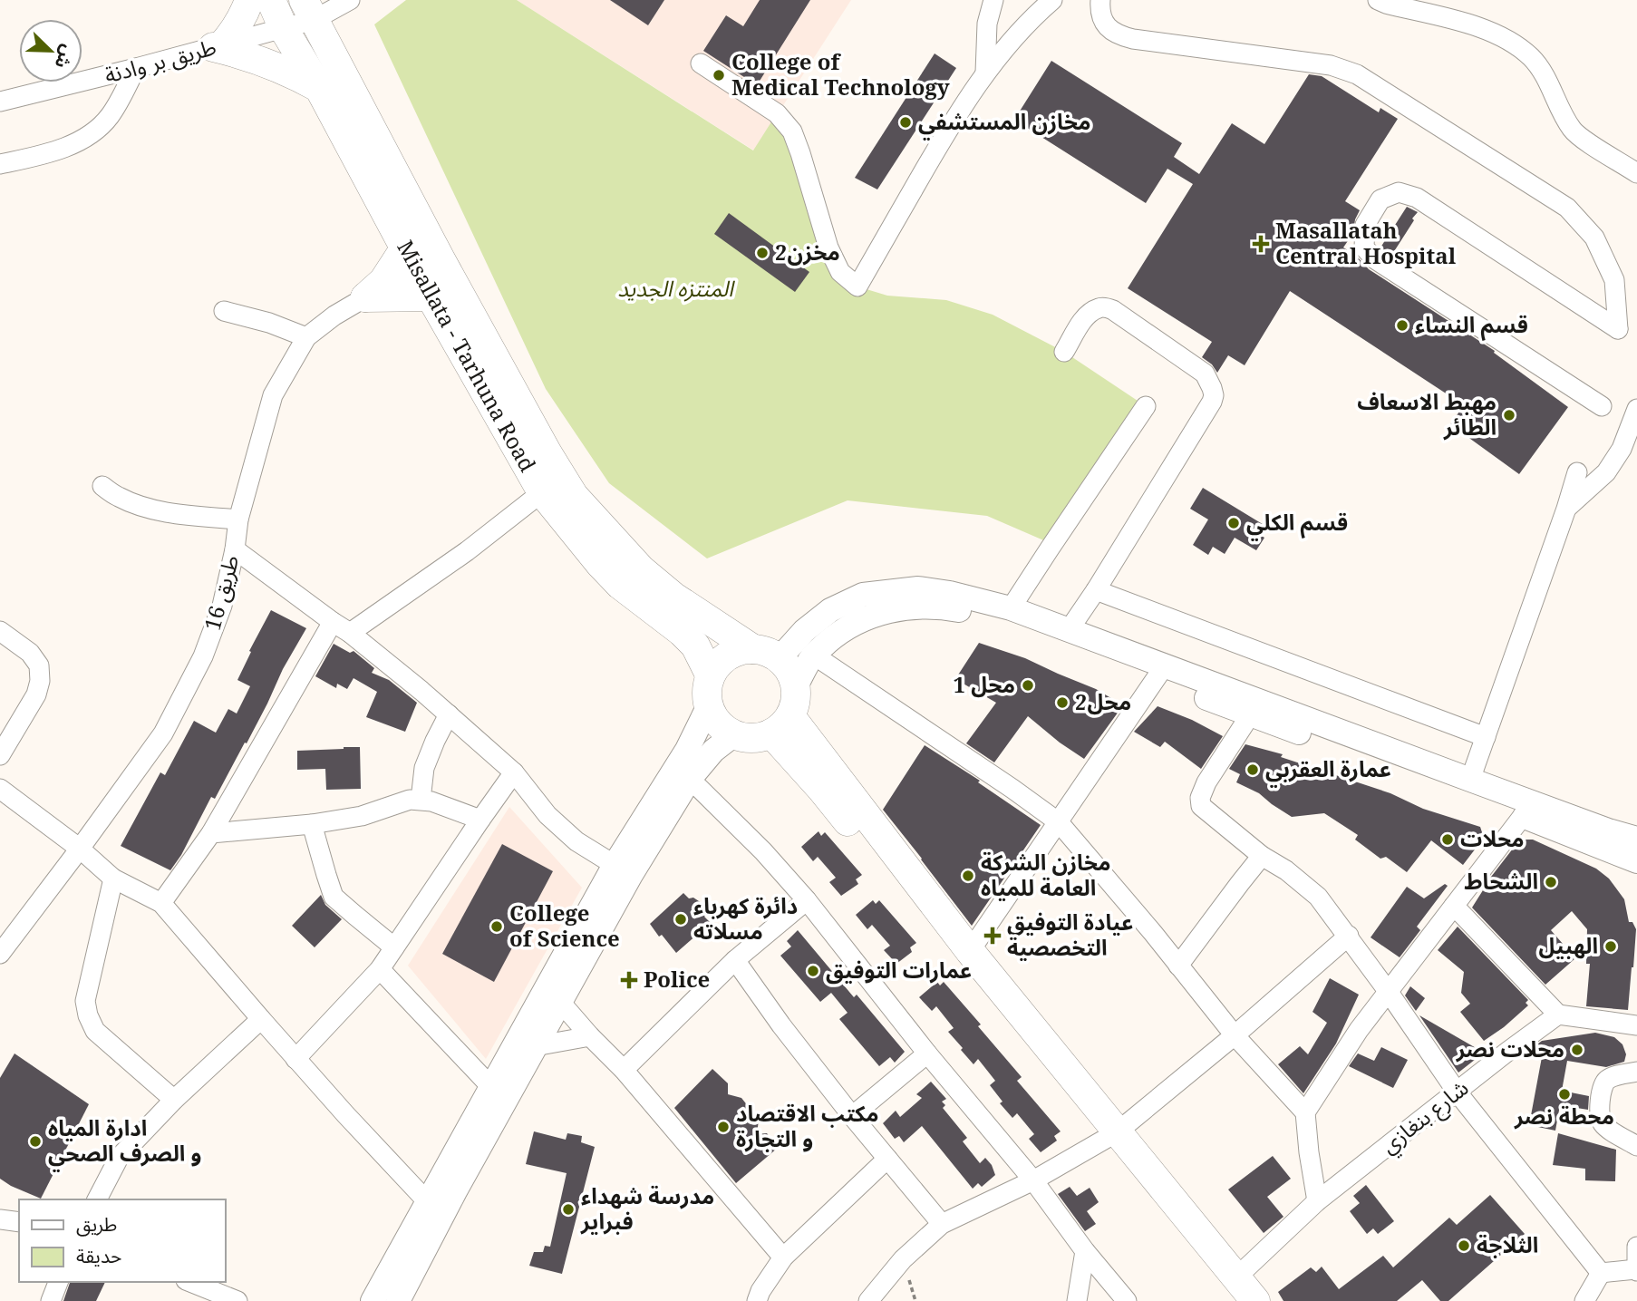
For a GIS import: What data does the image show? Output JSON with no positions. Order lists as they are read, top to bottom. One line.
{"streets":{"highway":["Misallata - Tarhuna Road"],"street":["طريق بر وادنة","طريق 16","شارع بنغازي"]},"crossings":[["طريق بر وادنة","Misallata - Tarhuna Road"]],"parks":["المنتزه الجديد"],"places":{"other":["College of Medical Technology","مخازن المستشفي","مخزن2","قسم النساء","مهبط الاسعاف الطائر","قسم الكلي","محل 1","محل2","عمارة العقربي","محلات","مخازن الشركة العامة للمياه","الشحاط","دائرة كهرباء مسلاته","College of Science","الهبيل","عمارات التوفيق","محلات نصر","محطة نصر","مكتب الاقتصاد و التجارة","ادارة المياه و الصرف الصحي","مدرسة شهداء فبراير","الثلاجة"],"health":["Masallatah Central Hospital","عيادة التوفيق التخصصية","Police"]},"legend":["طريق","حديقة"],"north":"bottom right"}
